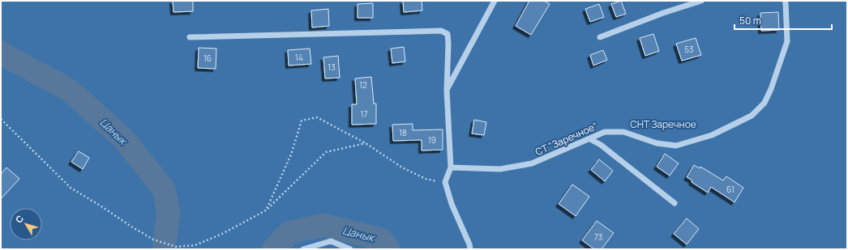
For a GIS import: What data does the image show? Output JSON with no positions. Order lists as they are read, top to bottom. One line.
{"streets":{"lane":["СТ \"Заречное\""]},"water":["Цанык"],"parks":["СНТ Заречное"],"house_numbers":["53","14","16","13","12","17","18","19","61","73"],"scale_bar":"50 m","north":"top left"}
